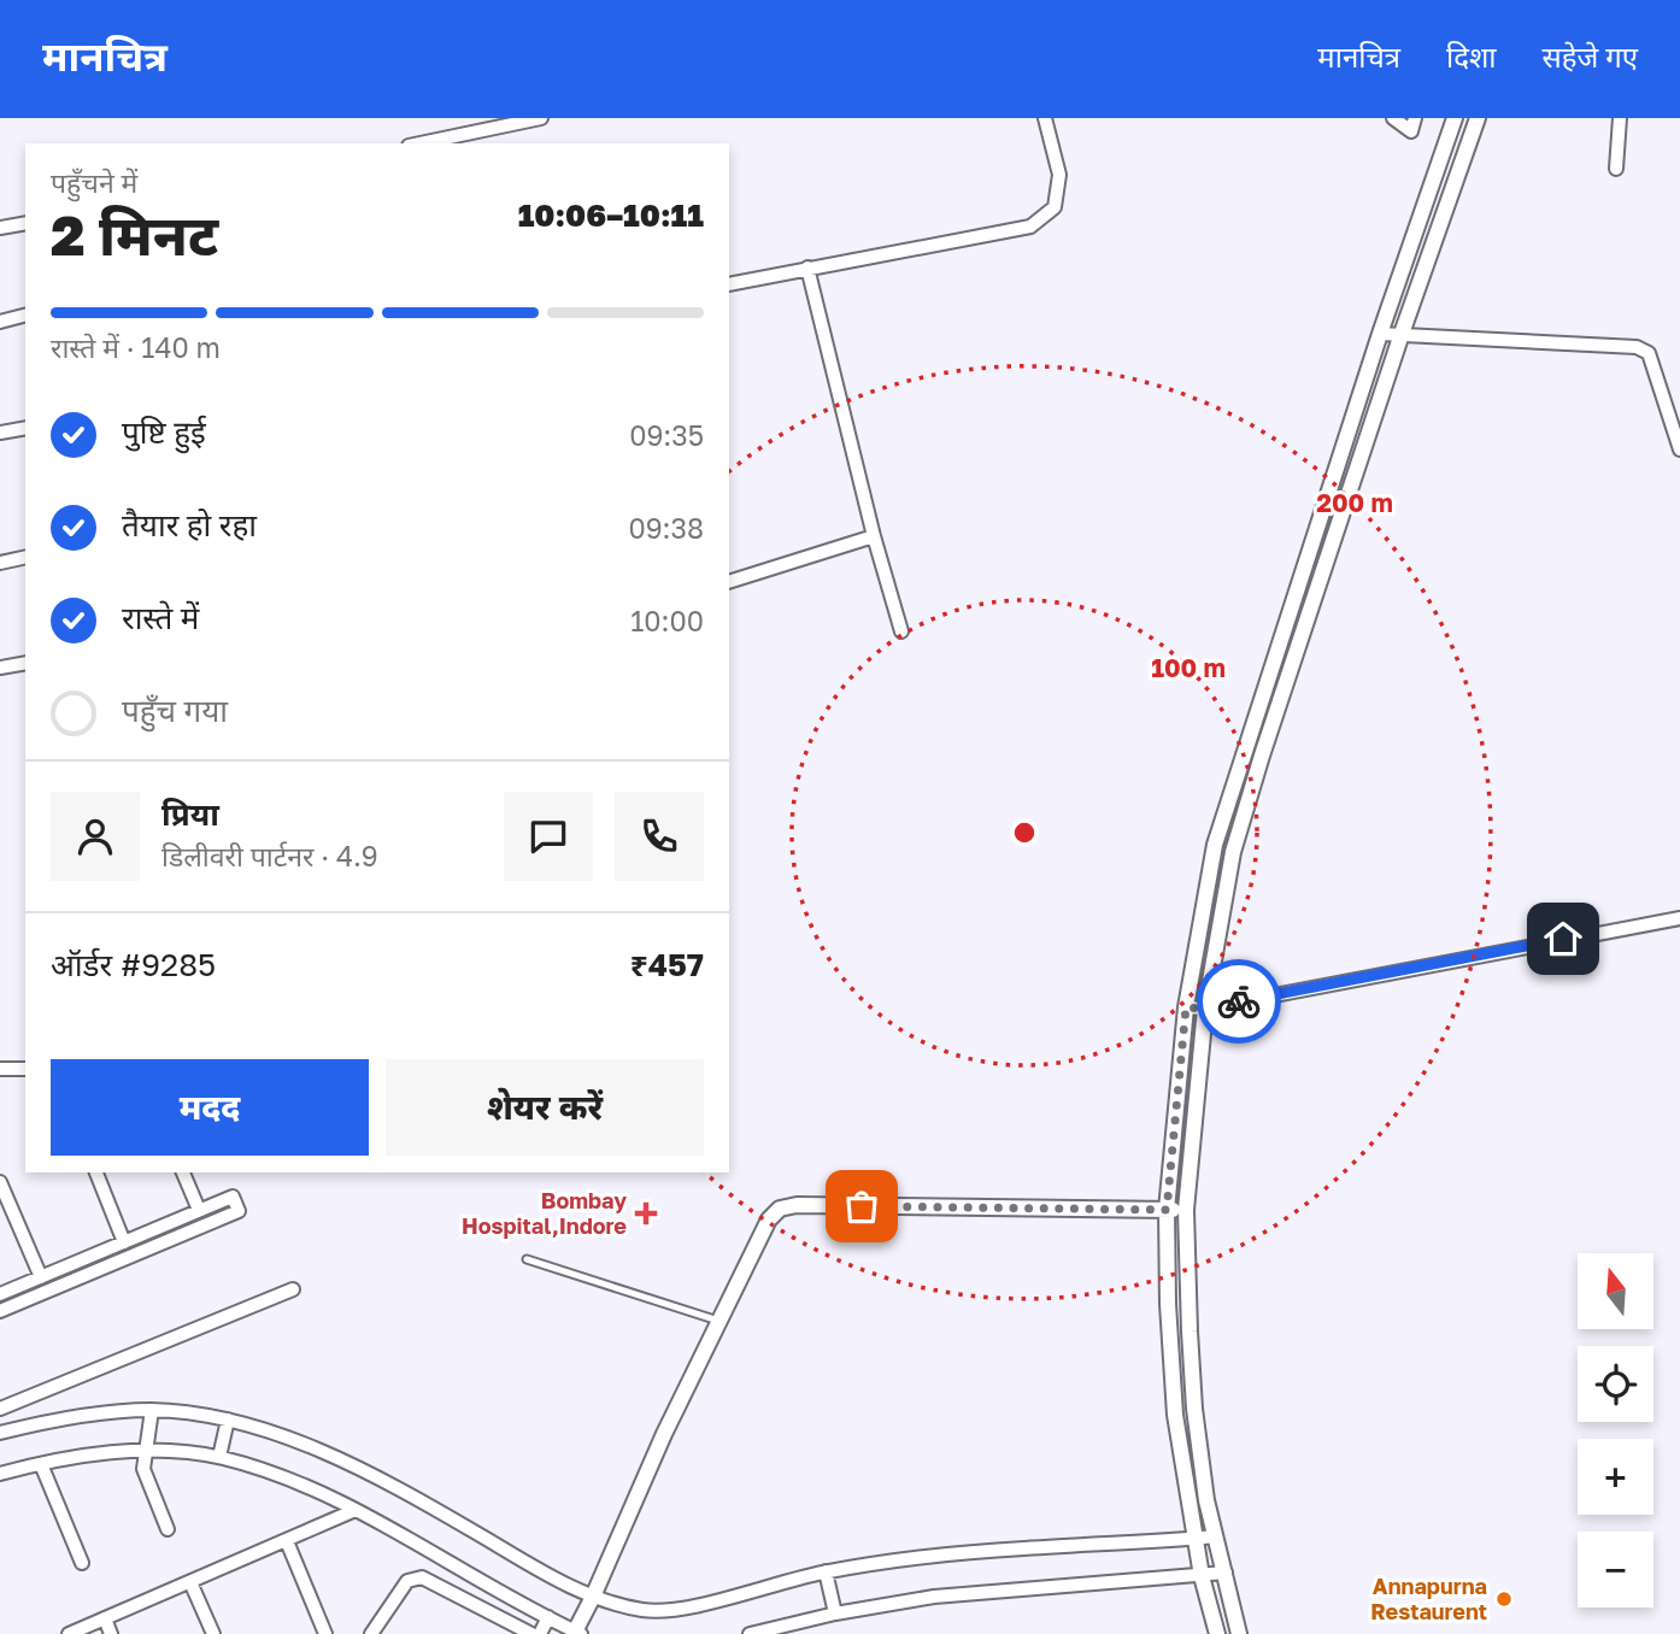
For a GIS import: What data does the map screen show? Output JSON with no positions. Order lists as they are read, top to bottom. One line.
{"places":{"health":["Bombay Hospital,Indore"],"other":["Annapurna Restaurent"]},"north":"top","page":{"header":"मानचित्र","nav":["मानचित्र","दिशा","सहेजे गए"],"heading":["2 मिनट","पहुँचने में","10:06–10:11"],"panel":["प्रिया","डिलीवरी पार्टनर · 4.9","ऑर्डर #9285","₹457"],"bar":"रास्ते में · 140 m","list":[["पुष्टि हुई","09:35"],["तैयार हो रहा","09:38"],["रास्ते में","10:00"],"पहुँच गया"],"buttons":["मदद","शेयर करें"],"map_buttons":["+","−"]},"rings":["200 m","100 m"]}
